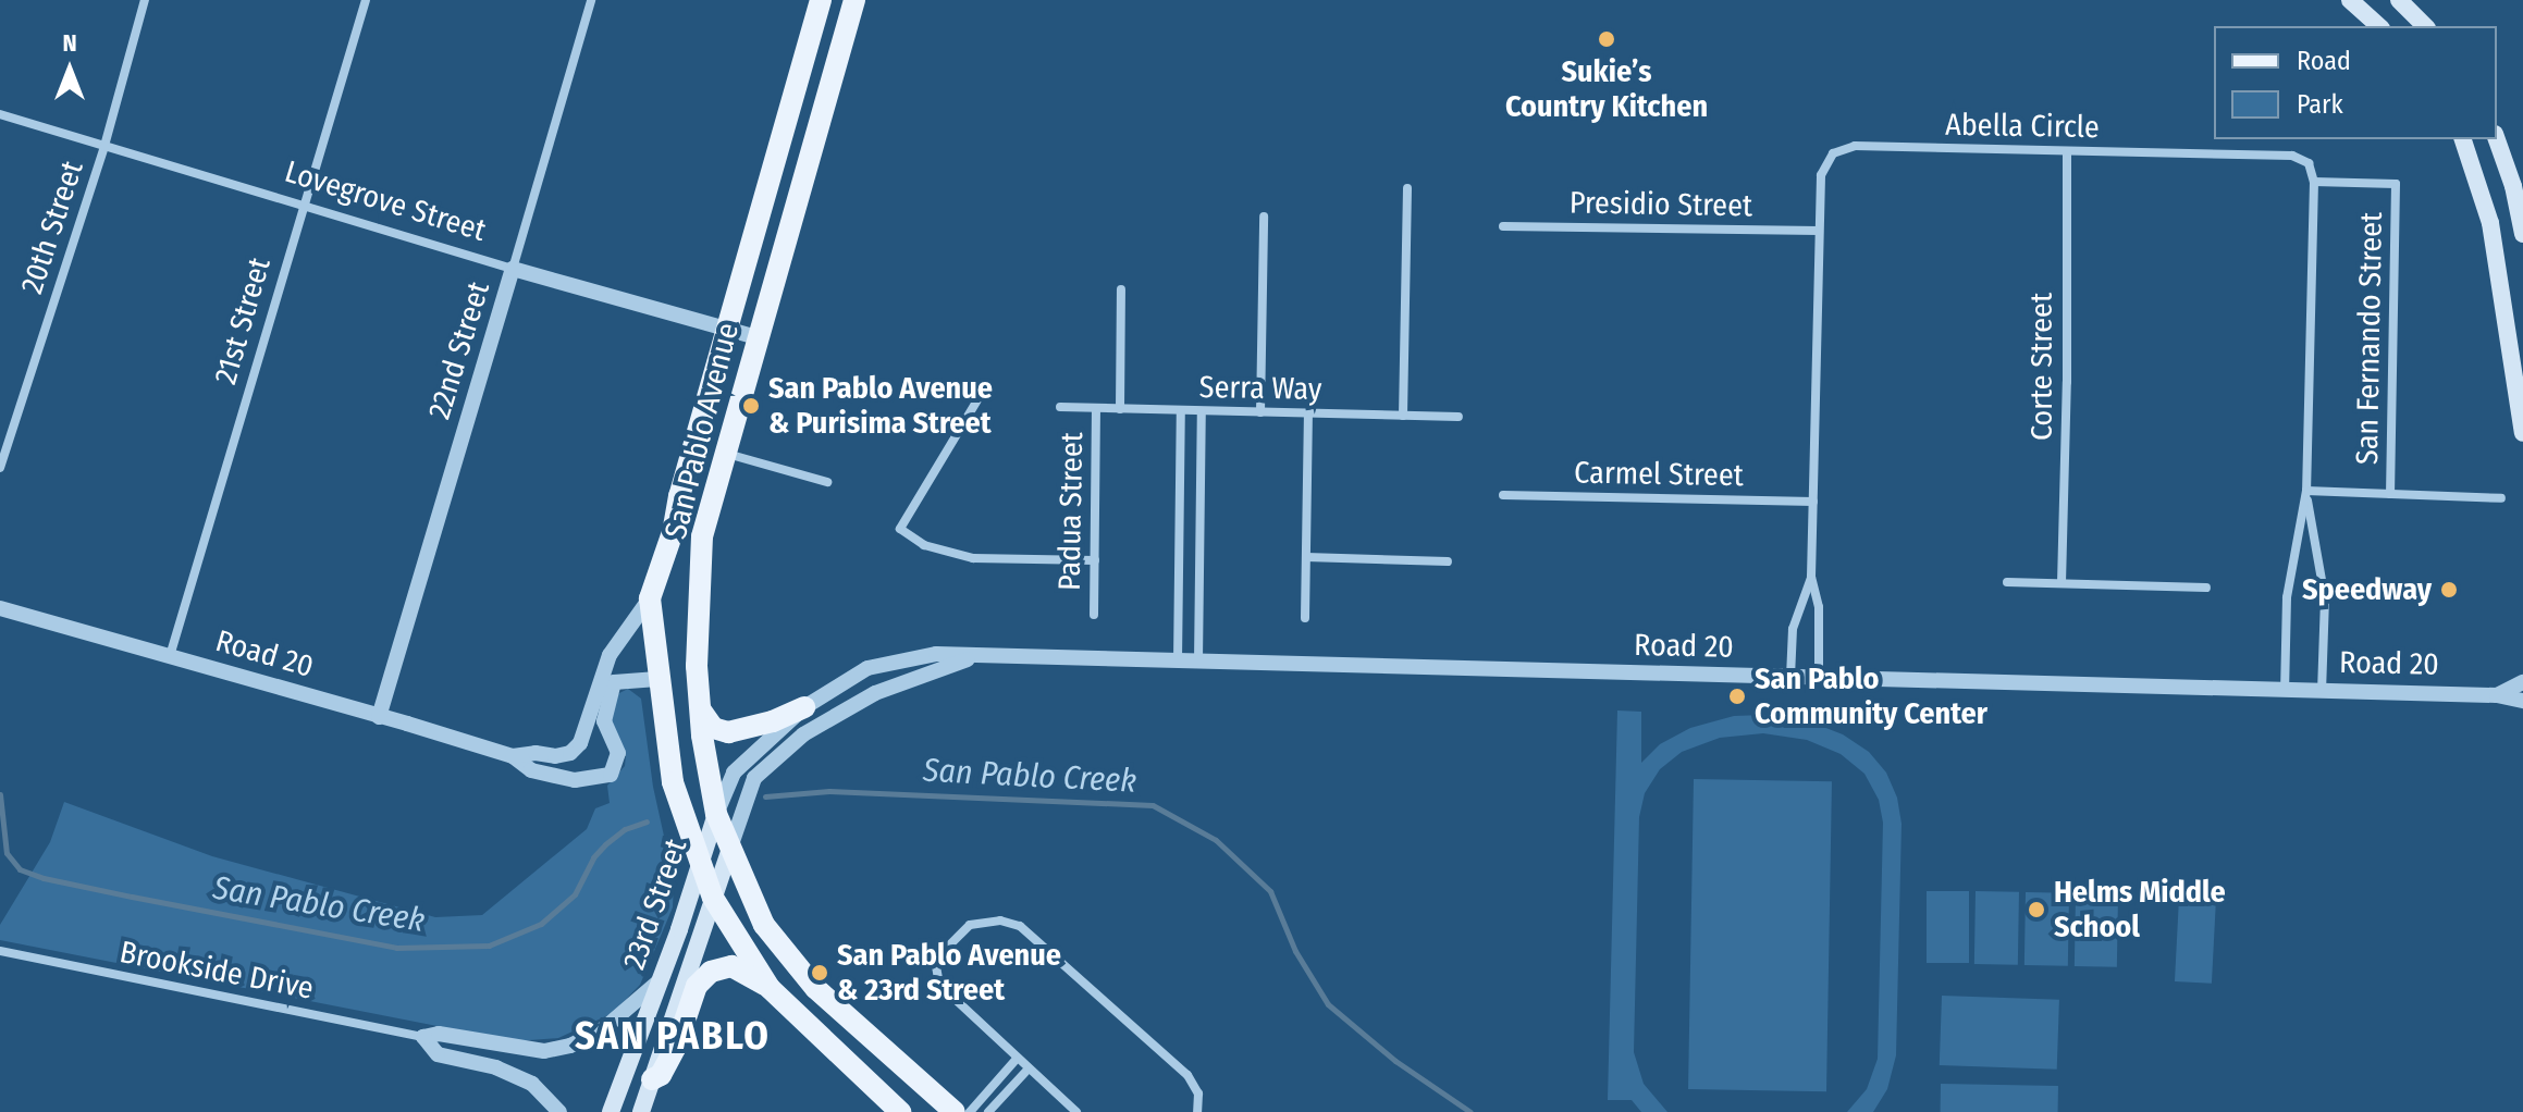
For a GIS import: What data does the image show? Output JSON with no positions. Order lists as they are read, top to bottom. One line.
{"streets":{"main road":["San Pablo Avenue","23rd Street"],"street":["Abella Circle","Lovegrove Street","Presidio Street","20th Street","21st Street","San Fernando Street","22nd Street","Corte Street","Serra Way","Carmel Street","Padua Street","Road 20","Brookside Drive"]},"crossings":[["Abella Circle","Presidio Street"],["Abella Circle","San Fernando Street"],["Abella Circle","Corte Street"],["Abella Circle","Carmel Street"],["Abella Circle","Road 20"],["Lovegrove Street","20th Street"],["Lovegrove Street","21st Street"],["Lovegrove Street","22nd Street"],["Lovegrove Street","San Pablo Avenue"],["21st Street","Road 20"],["22nd Street","Road 20"],["Serra Way","Padua Street"],["San Pablo Avenue","Road 20"],["San Pablo Avenue","23rd Street"],["Road 20","23rd Street"]],"districts":["SAN PABLO"],"water":["San Pablo Creek"],"places":["Sukie’s Country Kitchen","San Pablo Avenue & Purisima Street","Speedway","San Pablo Community Center","Helms Middle School","San Pablo Avenue & 23rd Street"],"legend":["Road","Park"],"north":"top"}
